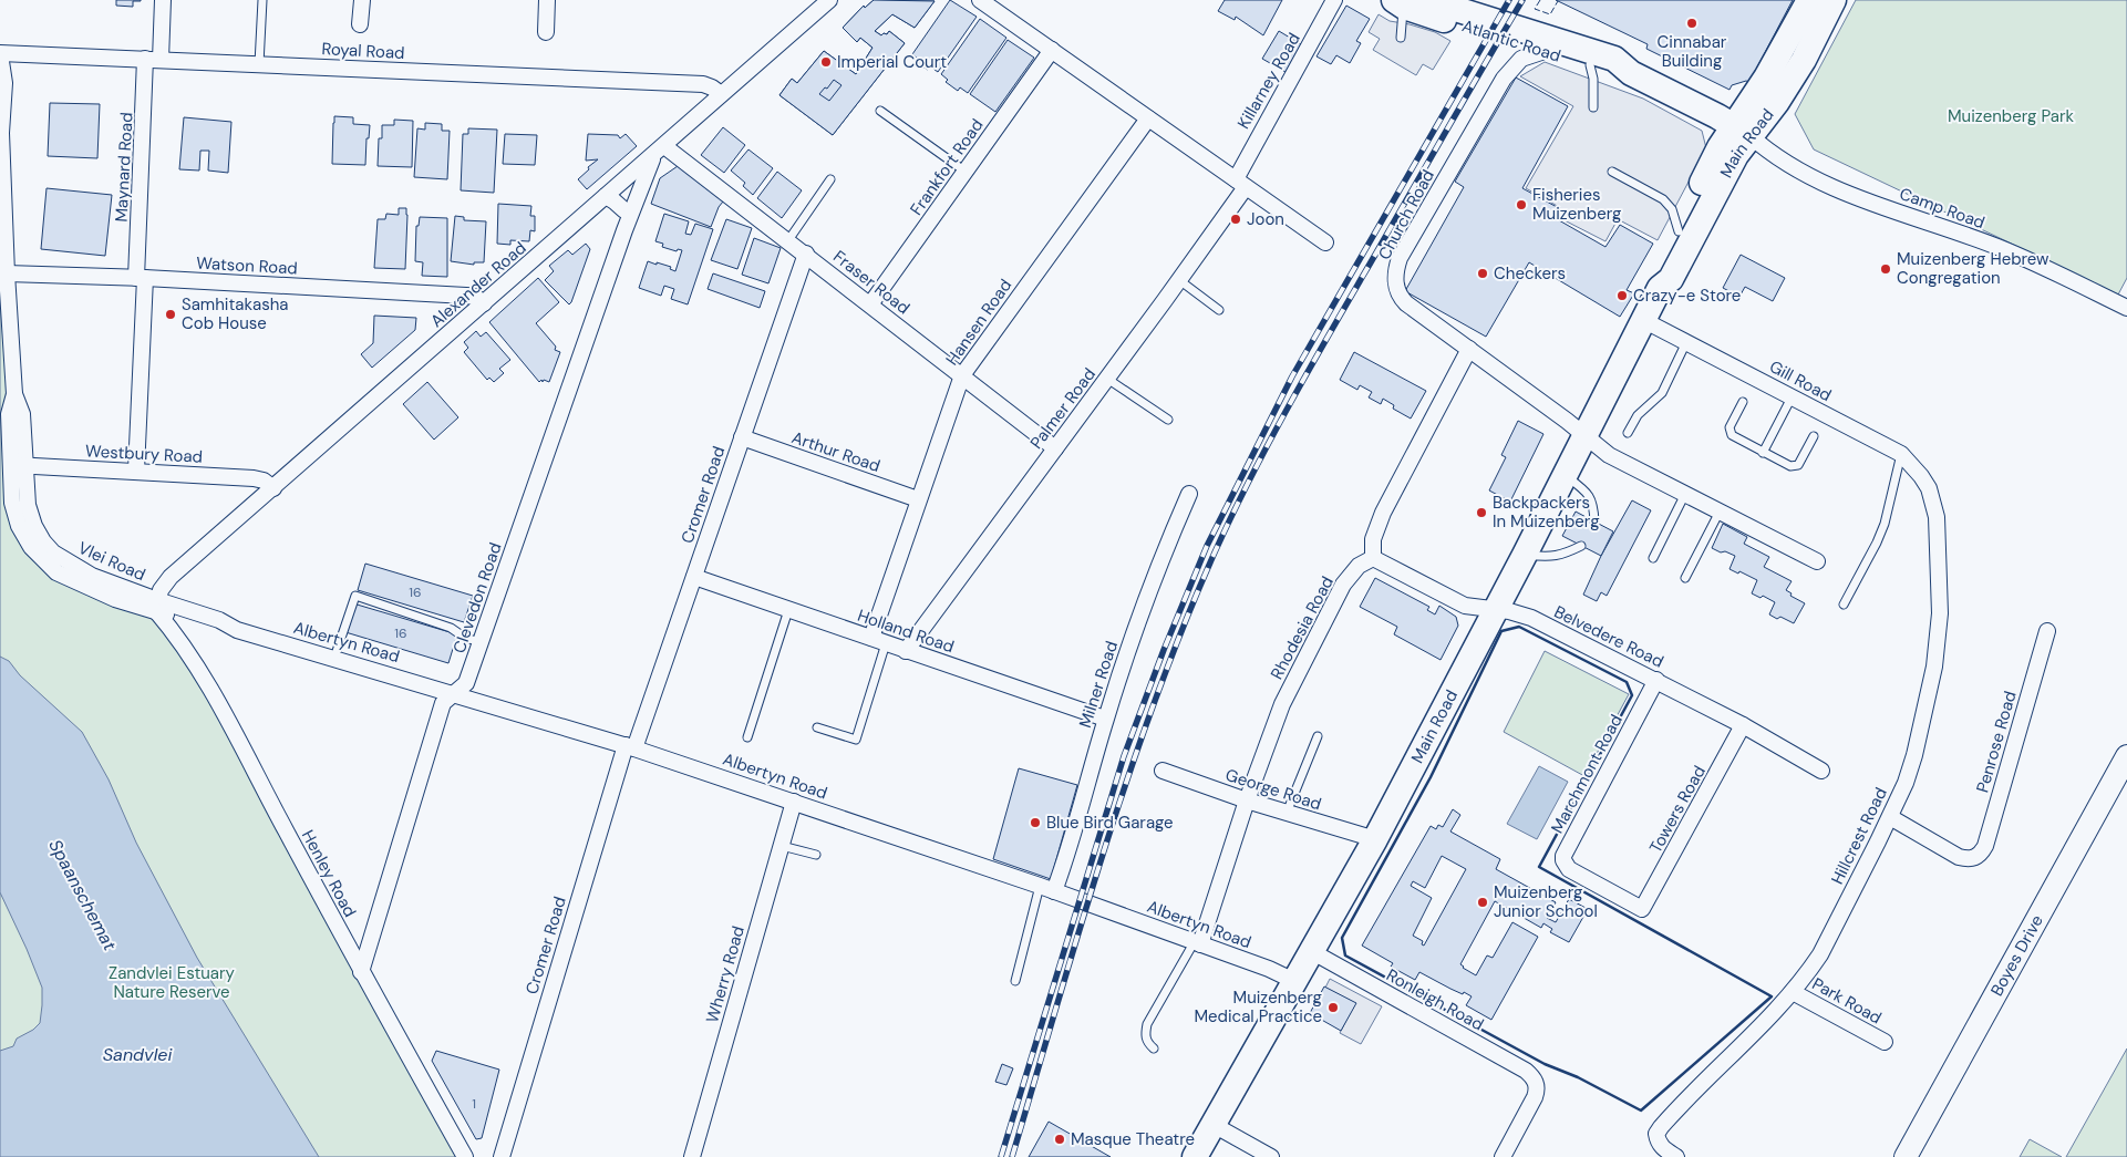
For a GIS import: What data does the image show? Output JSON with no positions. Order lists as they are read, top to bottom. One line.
{"streets":{"main road":["Atlantic Road","Main Road","Boyes Drive"],"street":["Royal Road","Killarney Road","Maynard Road","Frankfort Road","Camp Road","Church Road","Watson Road","Fraser Road","Alexander Road","Hansen Road","Gill Road","Palmer Road","Arthur Road","Westbury Road","Cromer Road","Vlei Road","Clevedon Road","Rhodesia Road","Holland Road","Belvedere Road","Albertyn Road","Milner Road","Penrose Road","Marchmont Road","George Road","Towers Road","Hillcrest Road","Henley Road","Wherry Road","Ronleigh Road","Park Road"]},"crossings":[["Atlantic Road","Main Road"],["Atlantic Road","Camp Road"],["Atlantic Road","Church Road"],["Royal Road","Maynard Road"],["Royal Road","Alexander Road"],["Royal Road","Vlei Road"],["Killarney Road","Palmer Road"],["Main Road","Camp Road"],["Main Road","Church Road"],["Main Road","Gill Road"],["Main Road","Belvedere Road"],["Main Road","Albertyn Road"],["Main Road","George Road"],["Main Road","Ronleigh Road"],["Maynard Road","Watson Road"],["Maynard Road","Westbury Road"],["Frankfort Road","Fraser Road"],["Watson Road","Alexander Road"],["Watson Road","Vlei Road"],["Fraser Road","Alexander Road"],["Fraser Road","Hansen Road"],["Fraser Road","Palmer Road"],["Fraser Road","Cromer Road"],["Fraser Road","Clevedon Road"],["Alexander Road","Westbury Road"],["Alexander Road","Vlei Road"],["Alexander Road","Clevedon Road"],["Alexander Road","Albertyn Road"],["Alexander Road","Henley Road"],["Hansen Road","Arthur Road"],["Hansen Road","Holland Road"],["Gill Road","Hillcrest Road"],["Palmer Road","Holland Road"],["Arthur Road","Cromer Road"],["Westbury Road","Vlei Road"],["Cromer Road","Holland Road"],["Cromer Road","Albertyn Road"],["Vlei Road","Albertyn Road"],["Vlei Road","Henley Road"],["Clevedon Road","Albertyn Road"],["Clevedon Road","Henley Road"],["Rhodesia Road","Belvedere Road"],["Rhodesia Road","Albertyn Road"],["Rhodesia Road","George Road"],["Holland Road","Milner Road"],["Belvedere Road","Marchmont Road"],["Belvedere Road","Towers Road"],["Albertyn Road","Milner Road"],["Albertyn Road","Henley Road"],["Albertyn Road","Wherry Road"],["Penrose Road","Hillcrest Road"],["Marchmont Road","Towers Road"],["Hillcrest Road","Park Road"]],"water":["Spaanschemat","Sandvlei"],"parks":["Muizenberg Park","Zandvlei Estuary Nature Reserve"],"places":["Cinnabar Building","Imperial Court","Fisheries Muizenberg","Joon","Muizenberg Hebrew Congregation","Checkers","Crazy-e Store","Samhitakasha Cob House","Backpackers In Muizenberg","Blue Bird Garage","Muizenberg Junior School","Muizenberg Medical Practice","Masque Theatre"],"house_numbers":["16","16","1"]}
